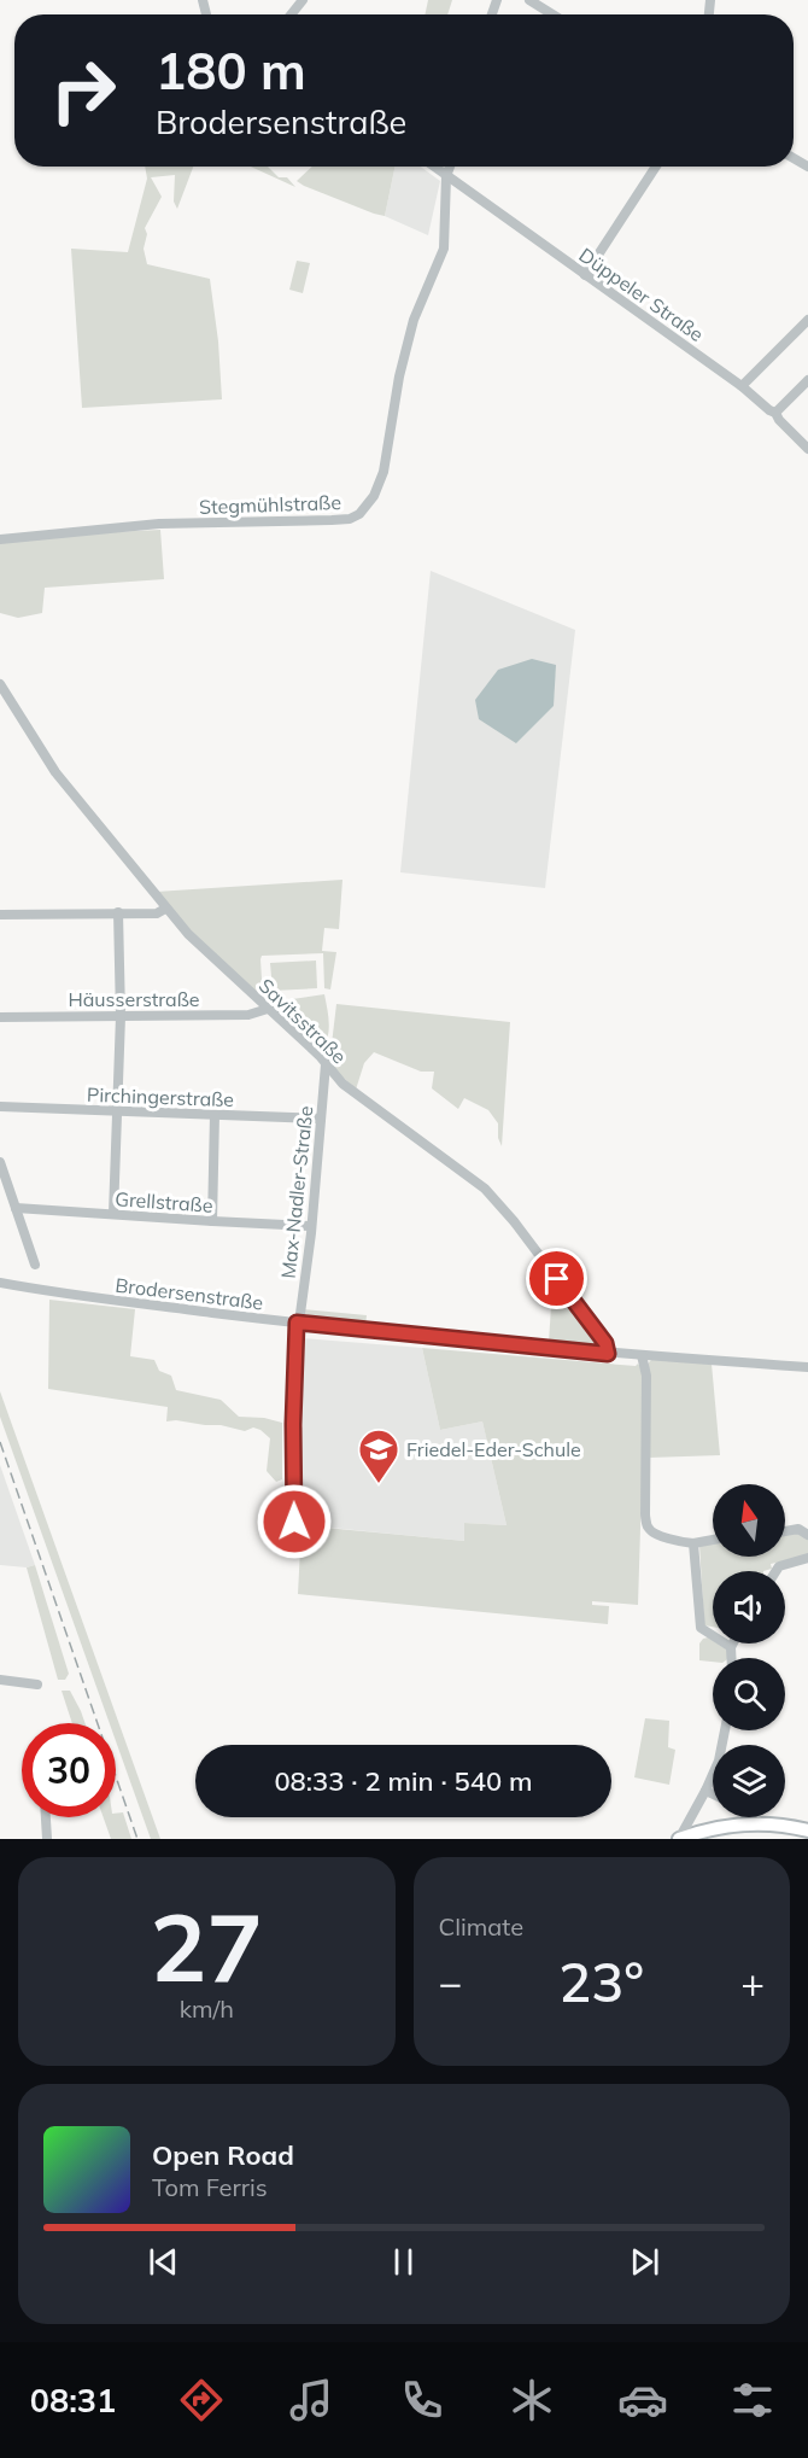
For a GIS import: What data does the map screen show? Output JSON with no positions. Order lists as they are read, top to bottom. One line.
{"streets":{"street":["Düppeler Straße","Stegmühlstraße","Häusserstraße","Savitsstraße","Pirchingerstraße","Max-Nadler-Straße","Grellstraße","Brodersenstraße"]},"crossings":[["Düppeler Straße","Stegmühlstraße"],["Häusserstraße","Savitsstraße"],["Savitsstraße","Max-Nadler-Straße"],["Savitsstraße","Brodersenstraße"],["Pirchingerstraße","Max-Nadler-Straße"],["Max-Nadler-Straße","Grellstraße"],["Max-Nadler-Straße","Brodersenstraße"]],"places":{"school or university":["Friedel-Eder-Schule"]},"north":"top","page":{"turn":["180 m","Brodersenstraße"],"limit":"30","trip":"08:33 · 2 min · 540 m","tile":[["27","km/h"],"Climate"],"heat":["−","23°","+"],"song":["Open Road","Tom Ferris"],"tabs":"08:31"}}
